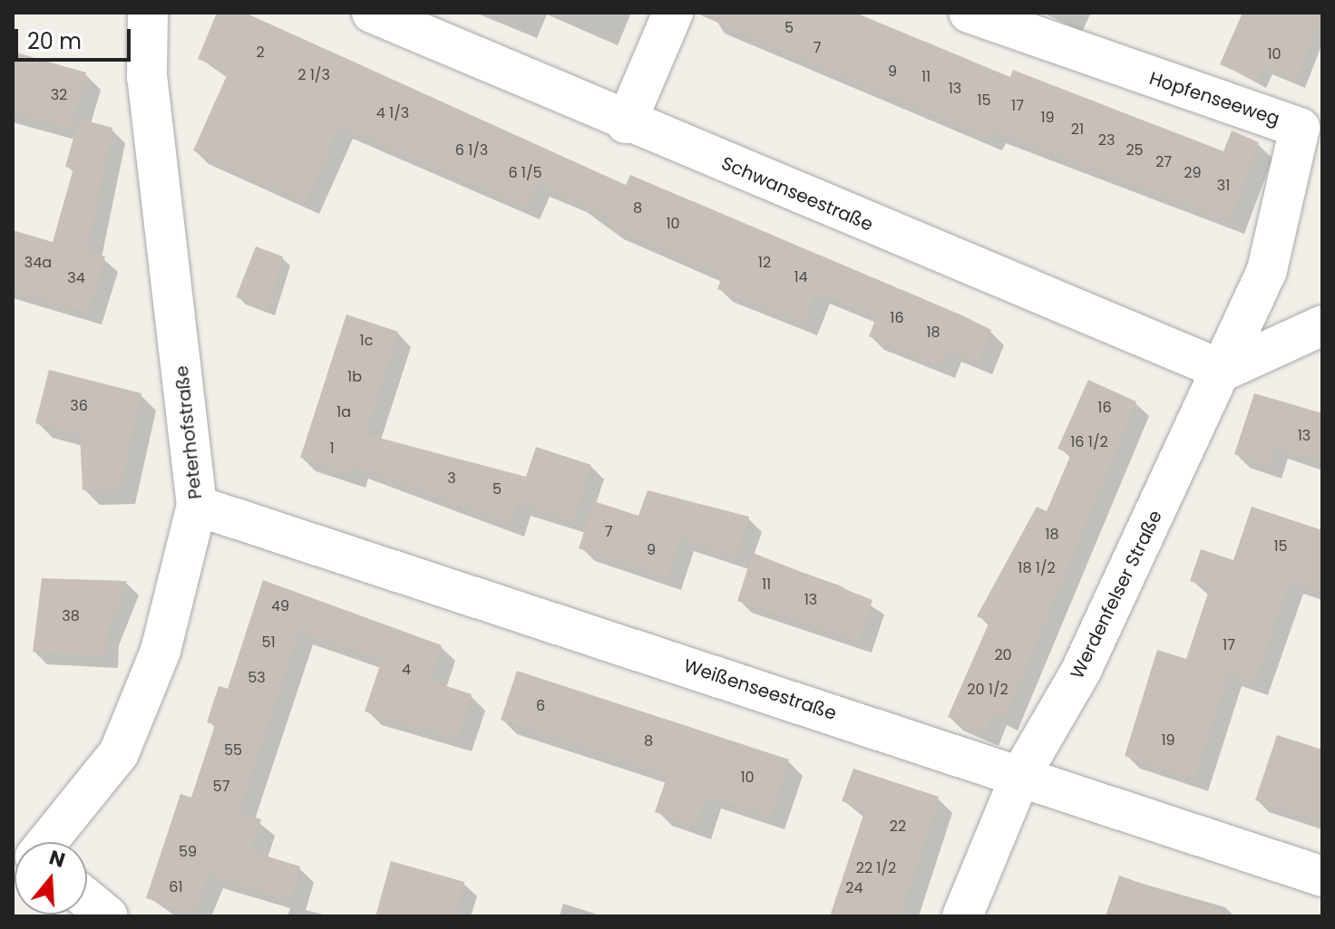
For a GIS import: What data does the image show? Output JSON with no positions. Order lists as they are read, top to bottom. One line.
{"streets":{"street":["Hopfenseeweg","Schwanseestraße","Peterhofstraße","Werdenfelser Straße","Weißenseestraße"]},"crossings":[["Hopfenseeweg","Schwanseestraße"],["Hopfenseeweg","Werdenfelser Straße"],["Schwanseestraße","Werdenfelser Straße"],["Peterhofstraße","Weißenseestraße"],["Werdenfelser Straße","Weißenseestraße"]],"house_numbers":["5","7","2","10","9","2 1/3","11","13","32","15","17","4 1/3","19","21","23","6 1/3","25","27","6 1/5","29","31","8","10","34a","12","14","34","16","18","1c","1b","36","16","1a","13","16 1/2","1","3","5","7","18","15","9","18 1/2","11","13","49","38","51","17","20","4","53","20 1/2","6","19","8","55","10","57","22","59","22 1/2","61","24"],"scale_bar":"20 m","north":"top"}
